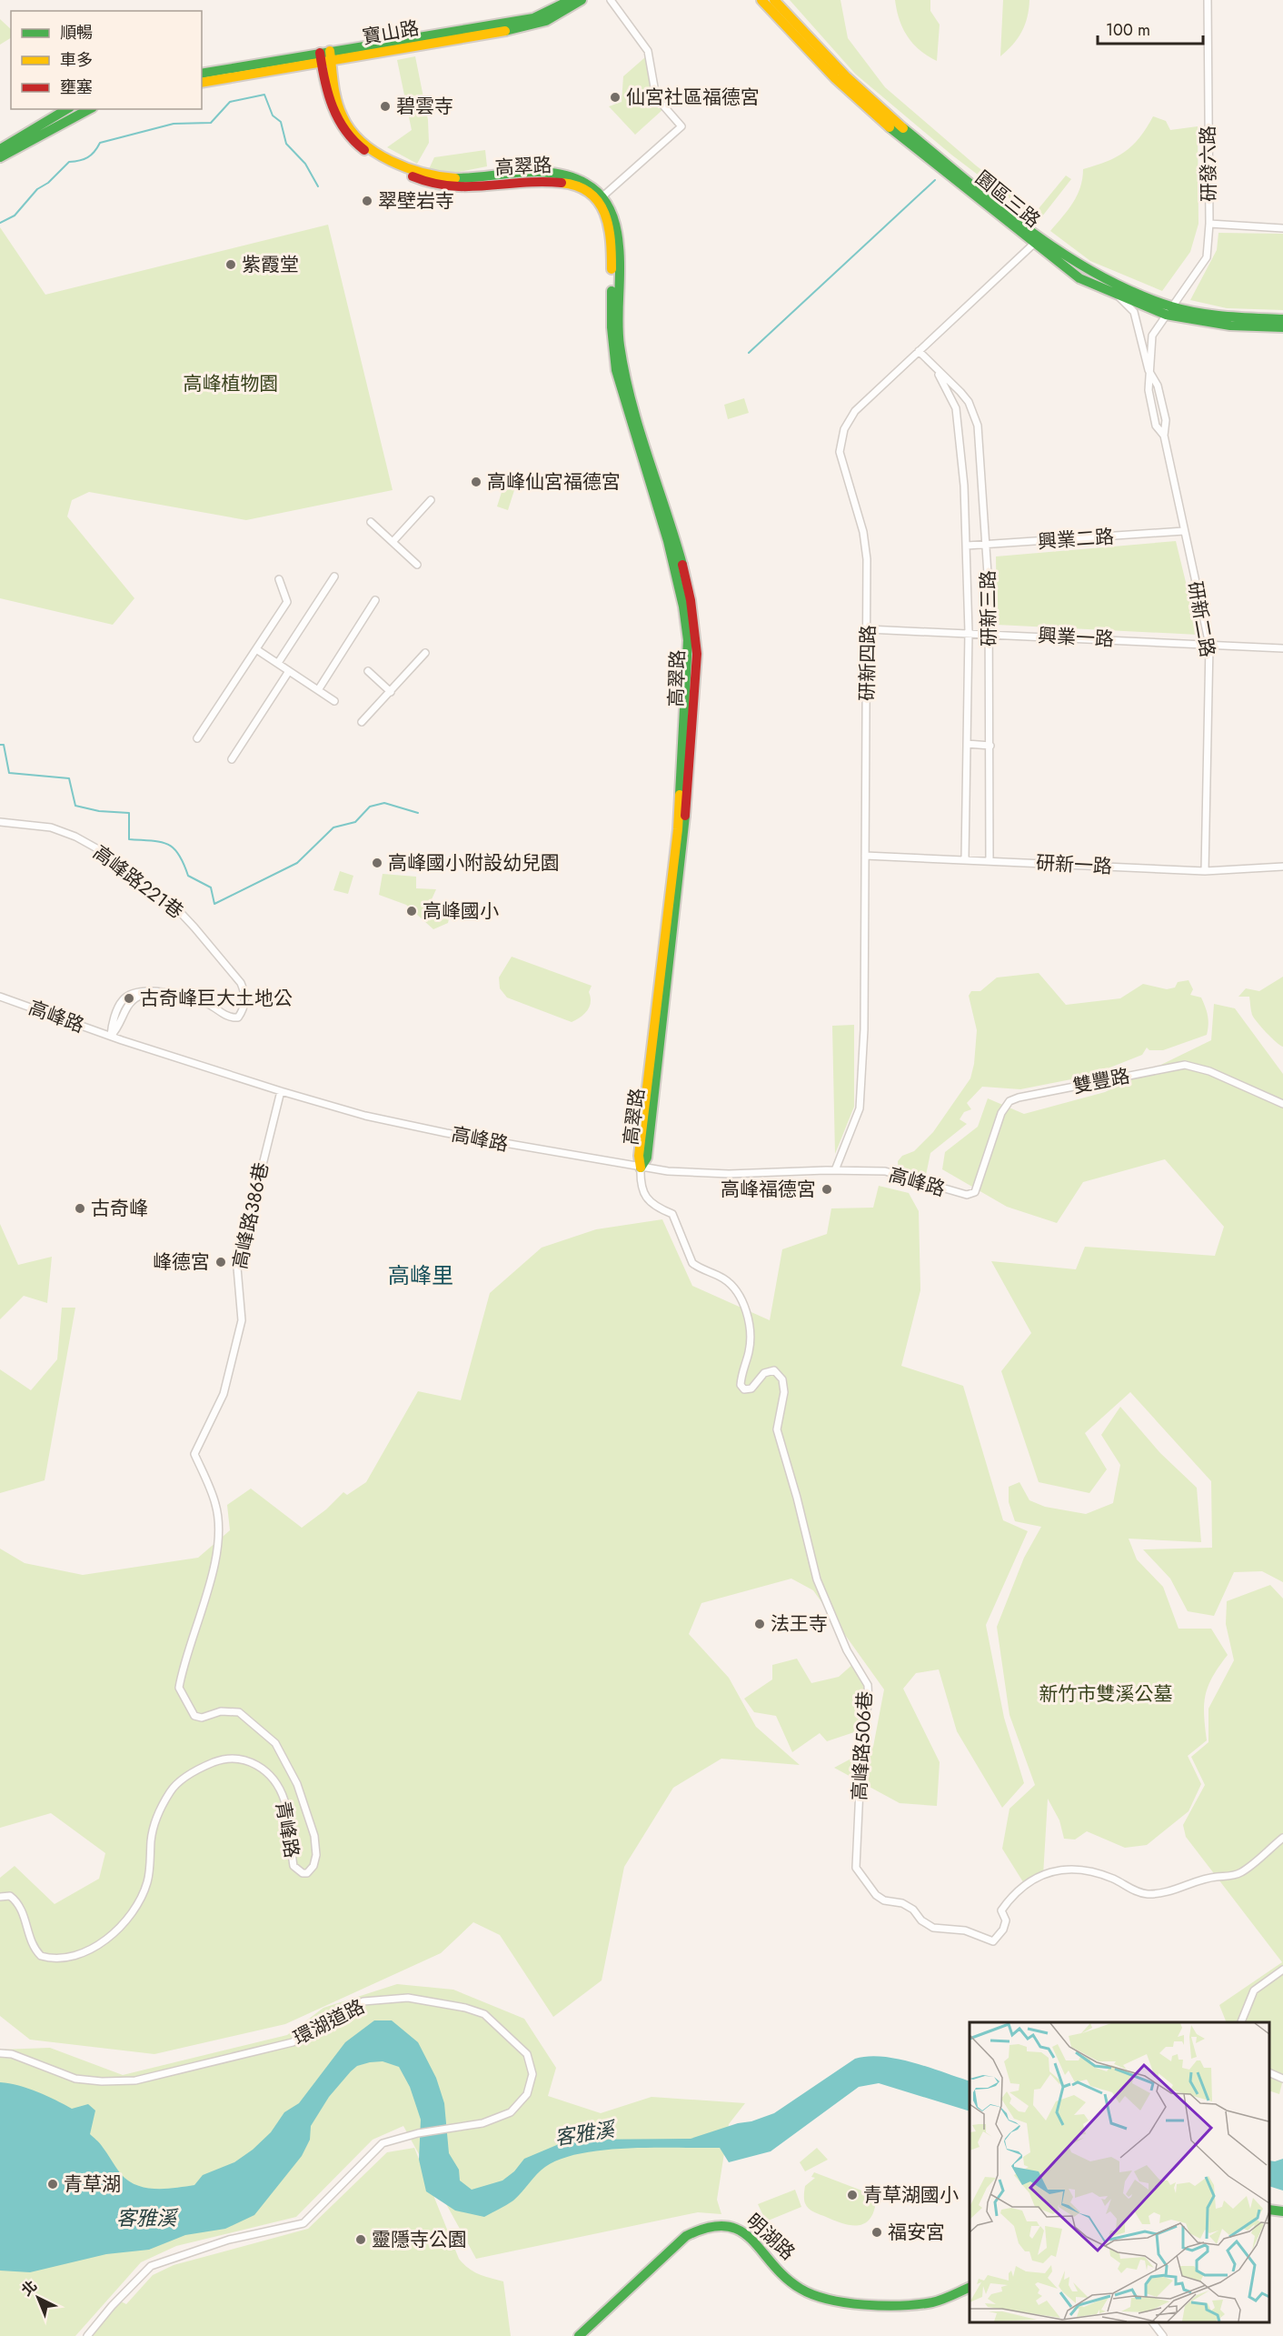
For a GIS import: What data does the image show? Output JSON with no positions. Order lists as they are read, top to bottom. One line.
{"streets":{"street":["寶山路","研發六路","高翠路","園區三路","興業二路","研新三路","研新二路","興業一路","研新四路","研新一路","高峰路221巷","高峰路","雙豐路","高峰路386巷","高峰路506巷","青峰路","環湖道路","明湖路"]},"crossings":[["寶山路","高翠路"],["研發六路","園區三路"],["研發六路","研新二路"],["高翠路","高峰路"],["高翠路","高峰路506巷"],["園區三路","研新二路"],["園區三路","研新四路"],["興業二路","研新三路"],["興業二路","研新二路"],["研新三路","興業一路"],["研新三路","研新四路"],["研新三路","研新一路"],["研新二路","興業一路"],["研新二路","研新一路"],["興業一路","研新四路"],["研新四路","研新一路"],["研新四路","高峰路"],["高峰路221巷","高峰路"],["高峰路","雙豐路"],["高峰路","高峰路386巷"],["高峰路","高峰路506巷"],["高峰路386巷","青峰路"]],"districts":["高峰里"],"water":["客雅溪"],"parks":["高峰植物園","新竹市雙溪公墓"],"places":["仙宮社區福德宮","碧雲寺","翠壁岩寺","紫霞堂","高峰仙宮福德宮","高峰國小附設幼兒園","高峰國小","古奇峰巨大土地公","高峰福德宮","古奇峰","峰德宮","法王寺","青草湖","青草湖國小","福安宮","靈隱寺公園"],"legend":["順暢","車多","壅塞"],"scale_bar":"100 m","north":"top left"}
